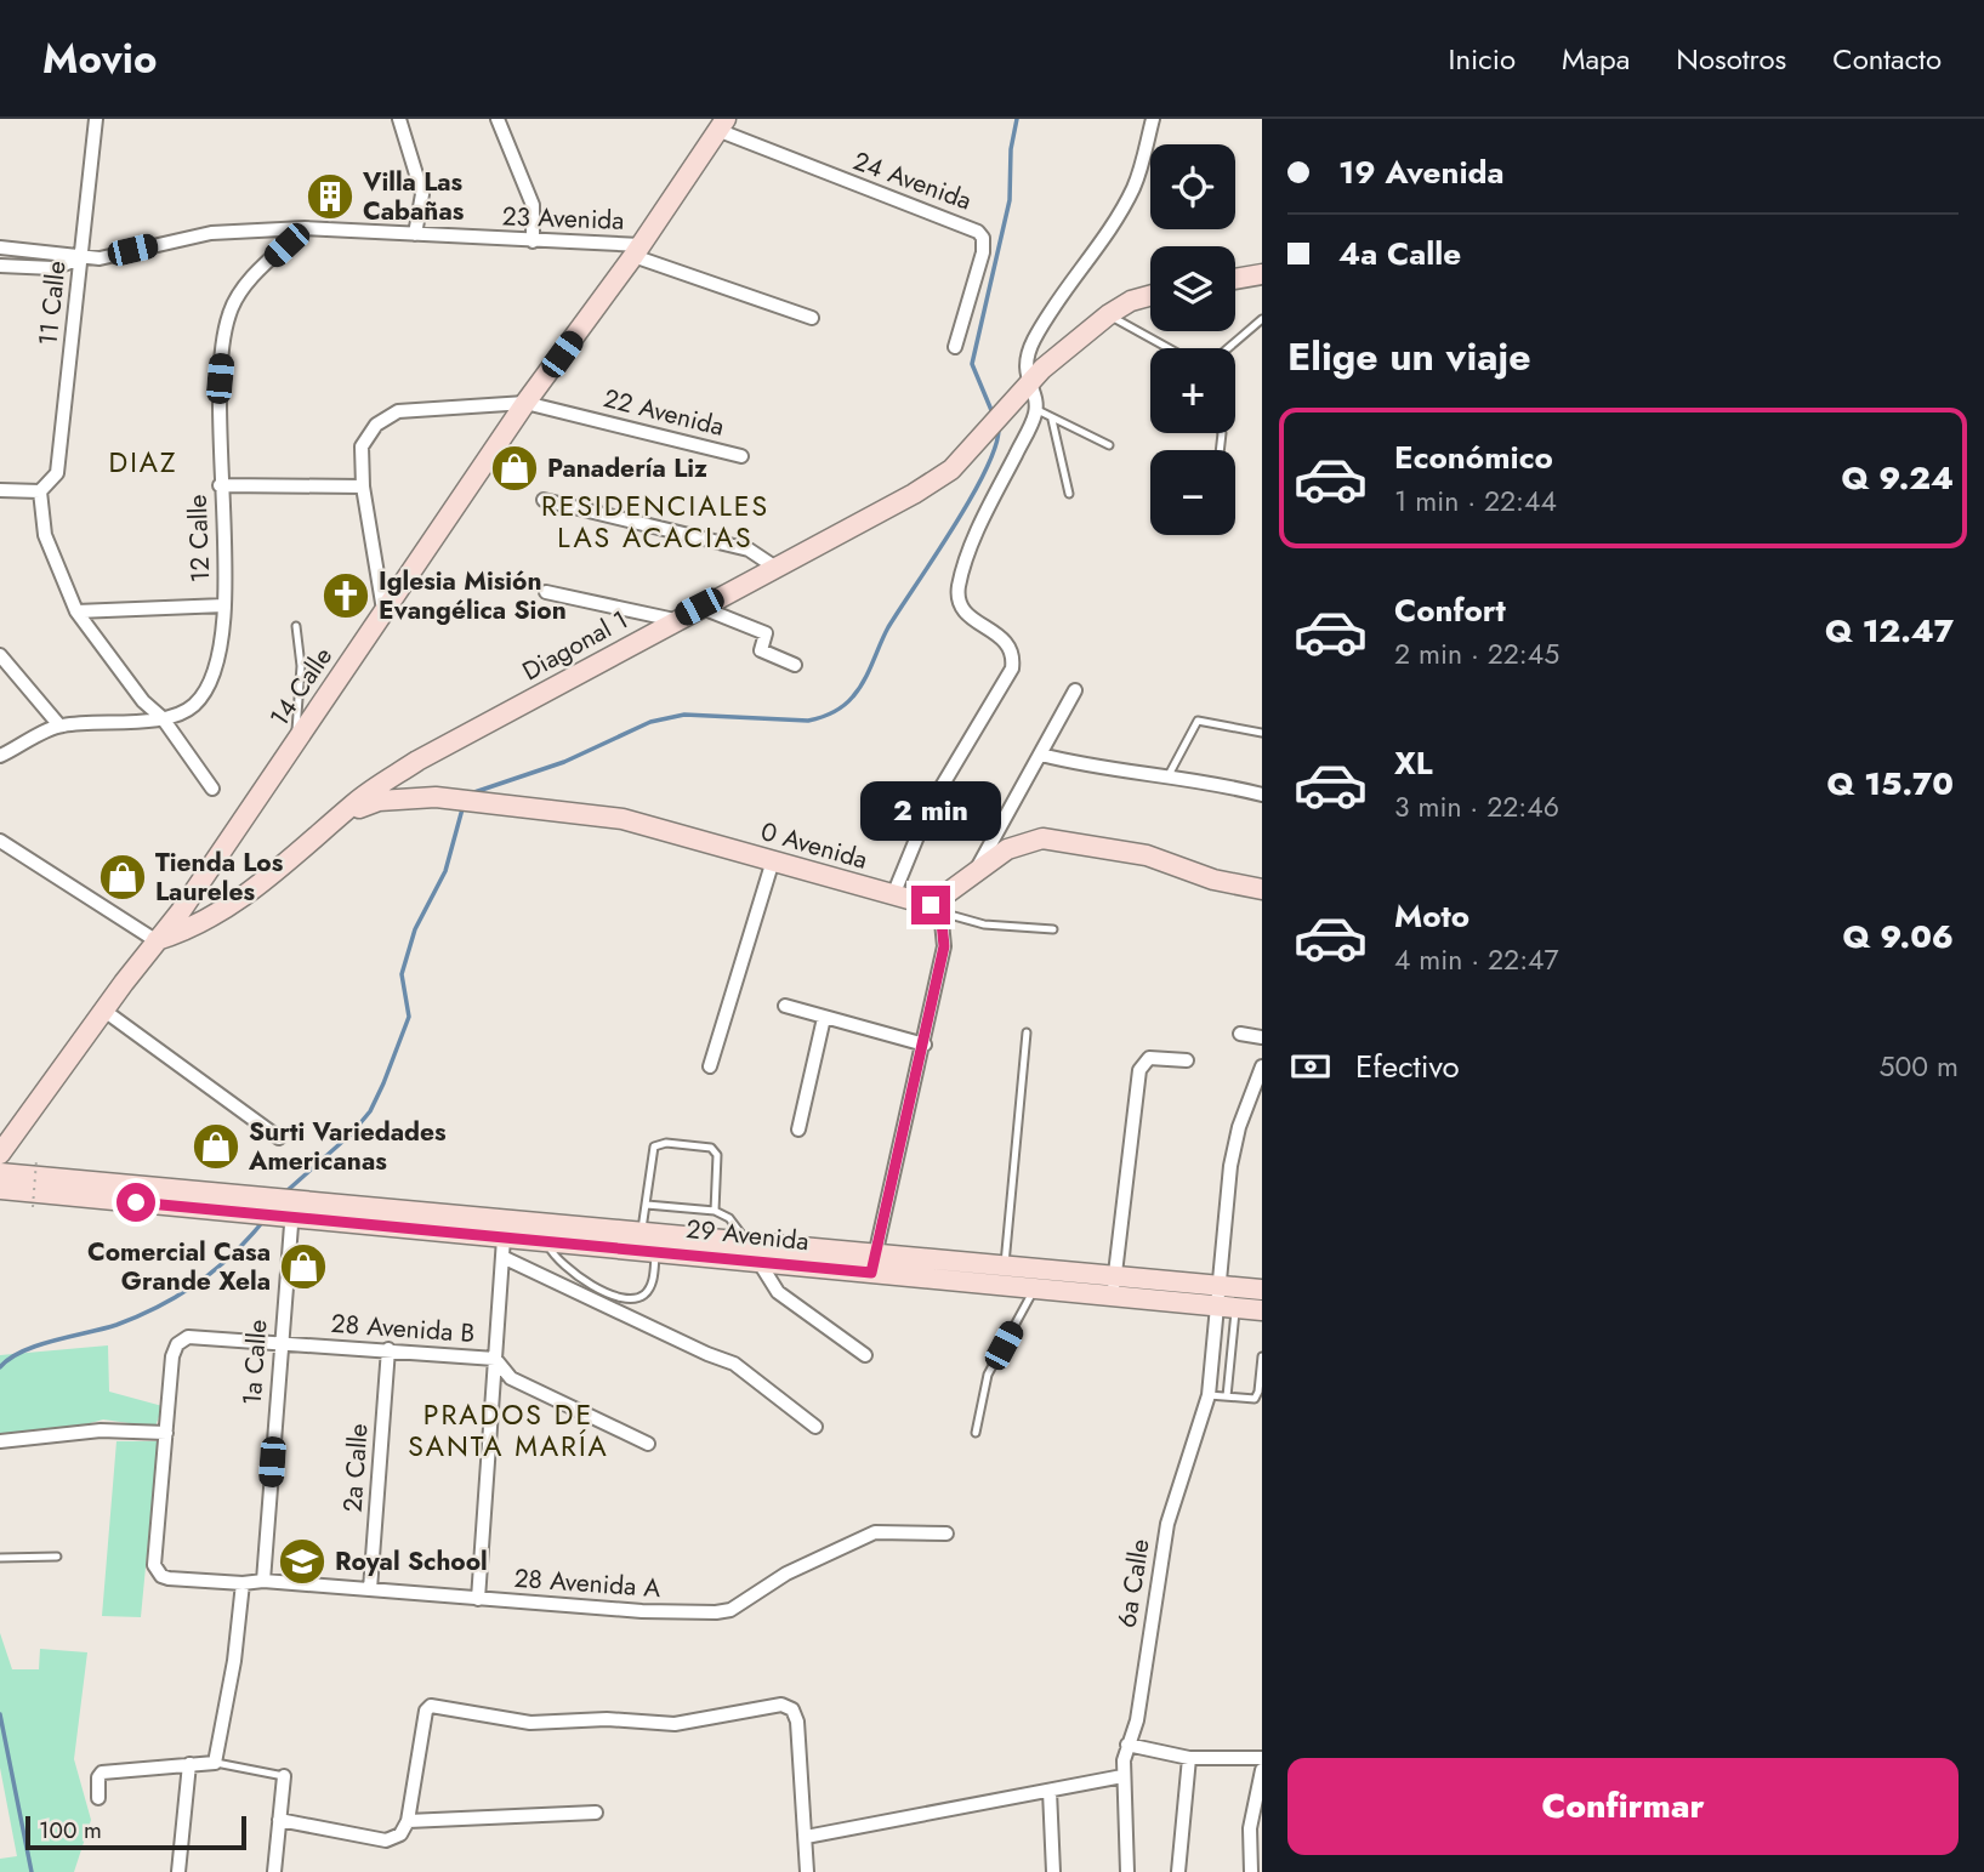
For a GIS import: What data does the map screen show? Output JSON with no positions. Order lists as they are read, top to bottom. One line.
{"streets":{"street":["24 Avenida","23 Avenida","11 Calle","22 Avenida","12 Calle","Diagonal 1","14 Calle","0 Avenida","29 Avenida","28 Avenida B","1a Calle","2a Calle","28 Avenida A","6a Calle"]},"crossings":[["24 Avenida","14 Calle"],["23 Avenida","11 Calle"],["23 Avenida","12 Calle"],["23 Avenida","14 Calle"],["11 Calle","12 Calle"],["22 Avenida","14 Calle"],["Diagonal 1","14 Calle"],["Diagonal 1","0 Avenida"],["29 Avenida","1a Calle"],["29 Avenida","6a Calle"],["28 Avenida B","1a Calle"],["28 Avenida B","2a Calle"],["28 Avenida B","28 Avenida A"],["1a Calle","28 Avenida A"],["2a Calle","28 Avenida A"]],"districts":["DIAZ","RESIDENCIALES LAS ACACIAS","PRADOS DE SANTA MARÍA"],"places":{"building":["Villa Las Cabañas"],"shop":["Panadería Liz","Tienda Los Laureles","Surti Variedades Americanas","Comercial Casa Grande Xela"],"church":["Iglesia Misión Evangélica Sion"],"school or university":["Royal School"]},"scale_bar":"100 m","page":{"header":"Movio","nav":["Inicio","Mapa","Nosotros","Contacto"],"banner":["19 Avenida","4a Calle"],"map_buttons":["+","−"],"heading":"Elige un viaje","list":[{"name":"Económico","note":"1 min · 22:44","value":"Q 9.24"},{"name":"Confort","note":"2 min · 22:45","value":"Q 12.47"},{"name":"XL","note":"3 min · 22:46","value":"Q 15.70"},{"name":"Moto","note":"4 min · 22:47","value":"Q 9.06"}],"bubble":"2 min","pay":["Efectivo","500 m"],"buttons":"Confirmar","scale":"100 m"}}
